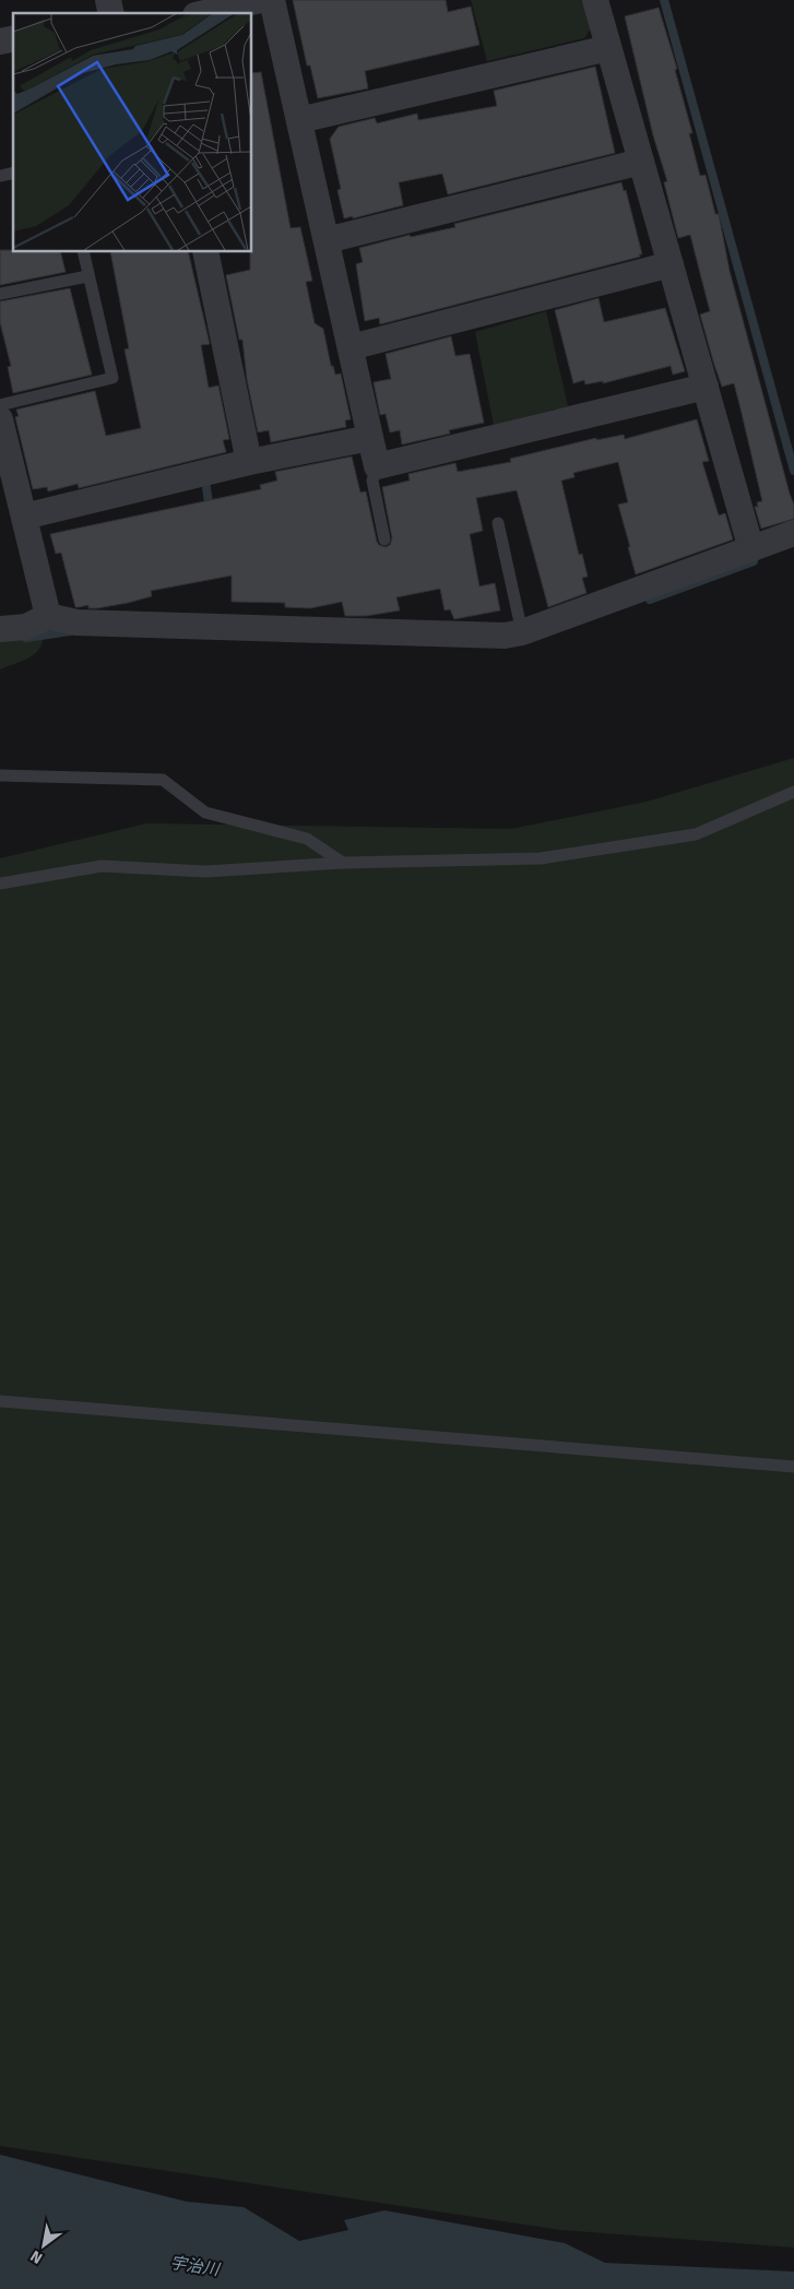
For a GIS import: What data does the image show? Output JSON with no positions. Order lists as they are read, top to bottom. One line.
{"water":["宇治川"],"north":"bottom left"}
